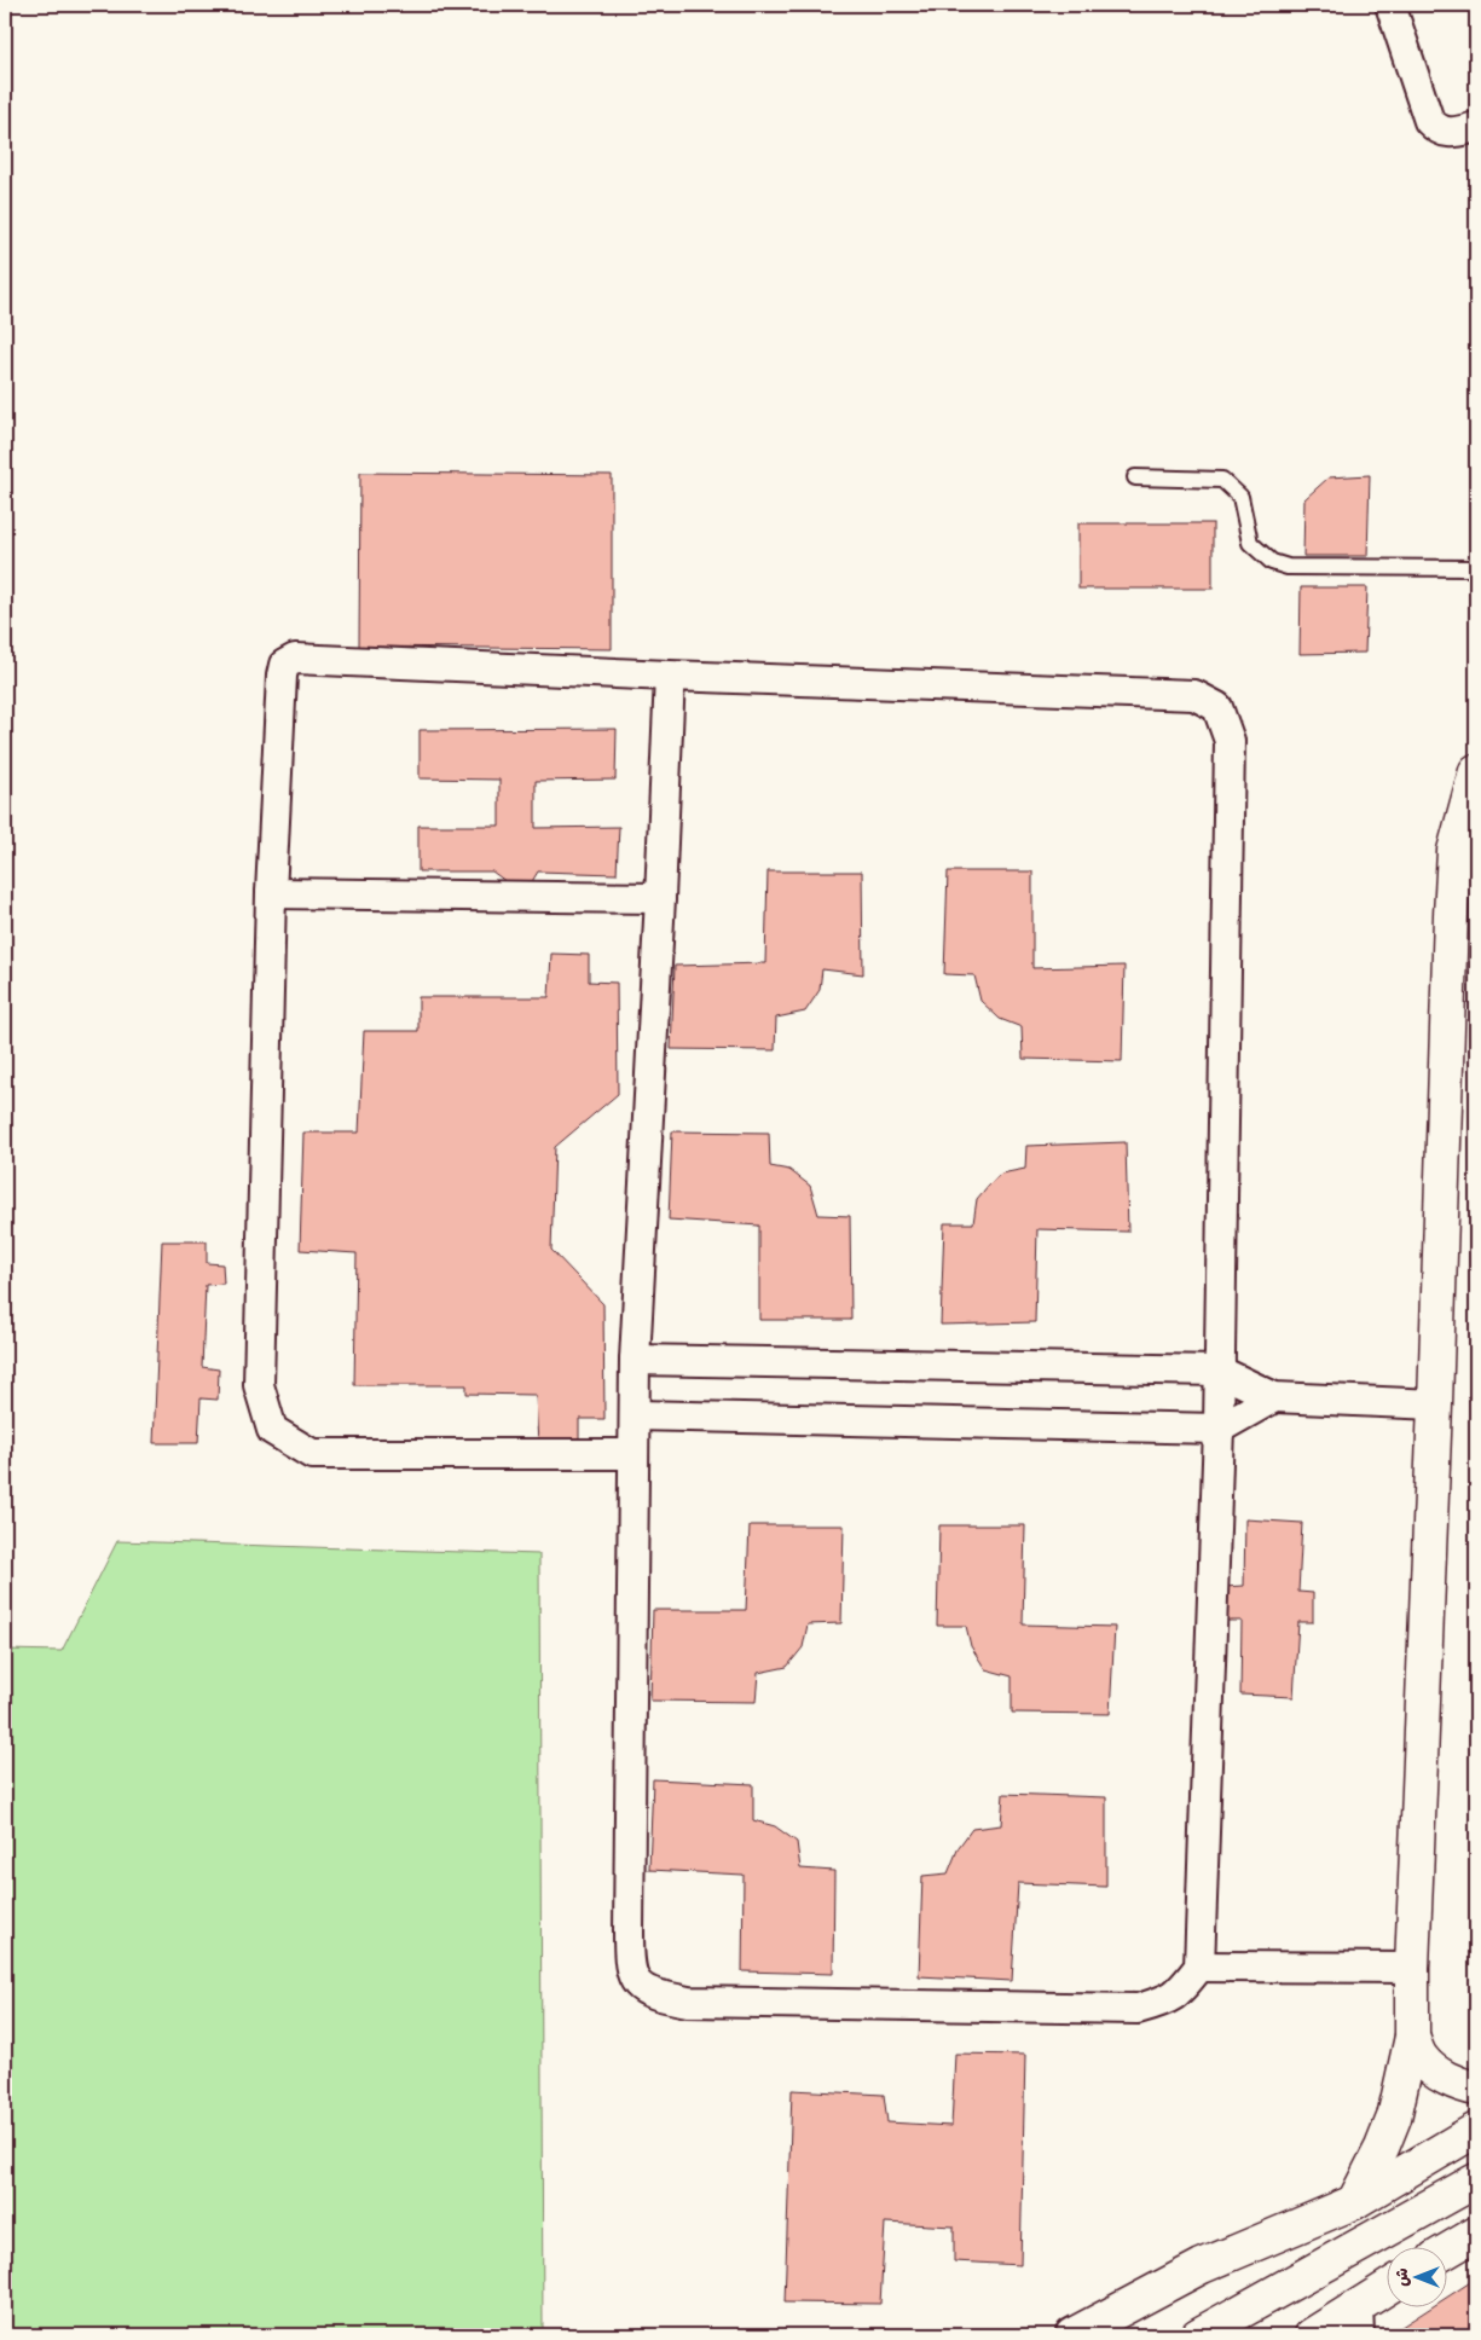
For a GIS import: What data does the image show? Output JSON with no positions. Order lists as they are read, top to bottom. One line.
{"north":"left"}
